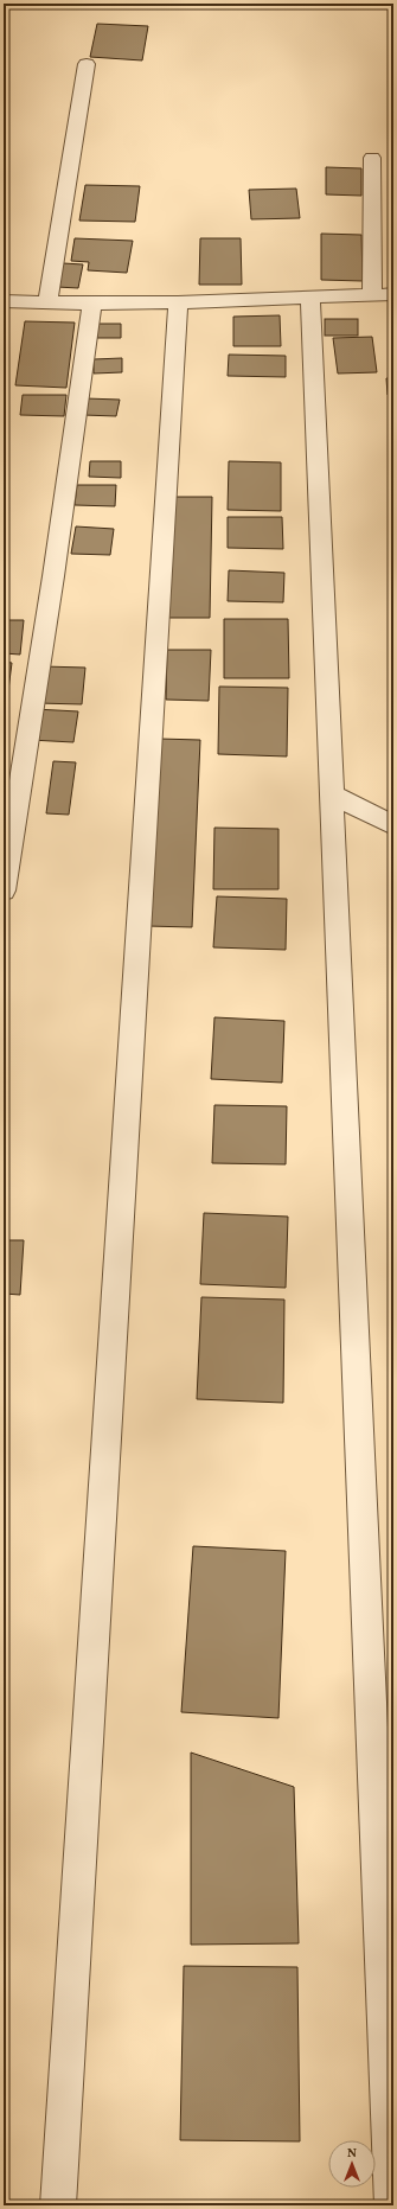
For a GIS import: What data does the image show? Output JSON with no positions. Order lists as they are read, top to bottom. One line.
{"north":"top"}
